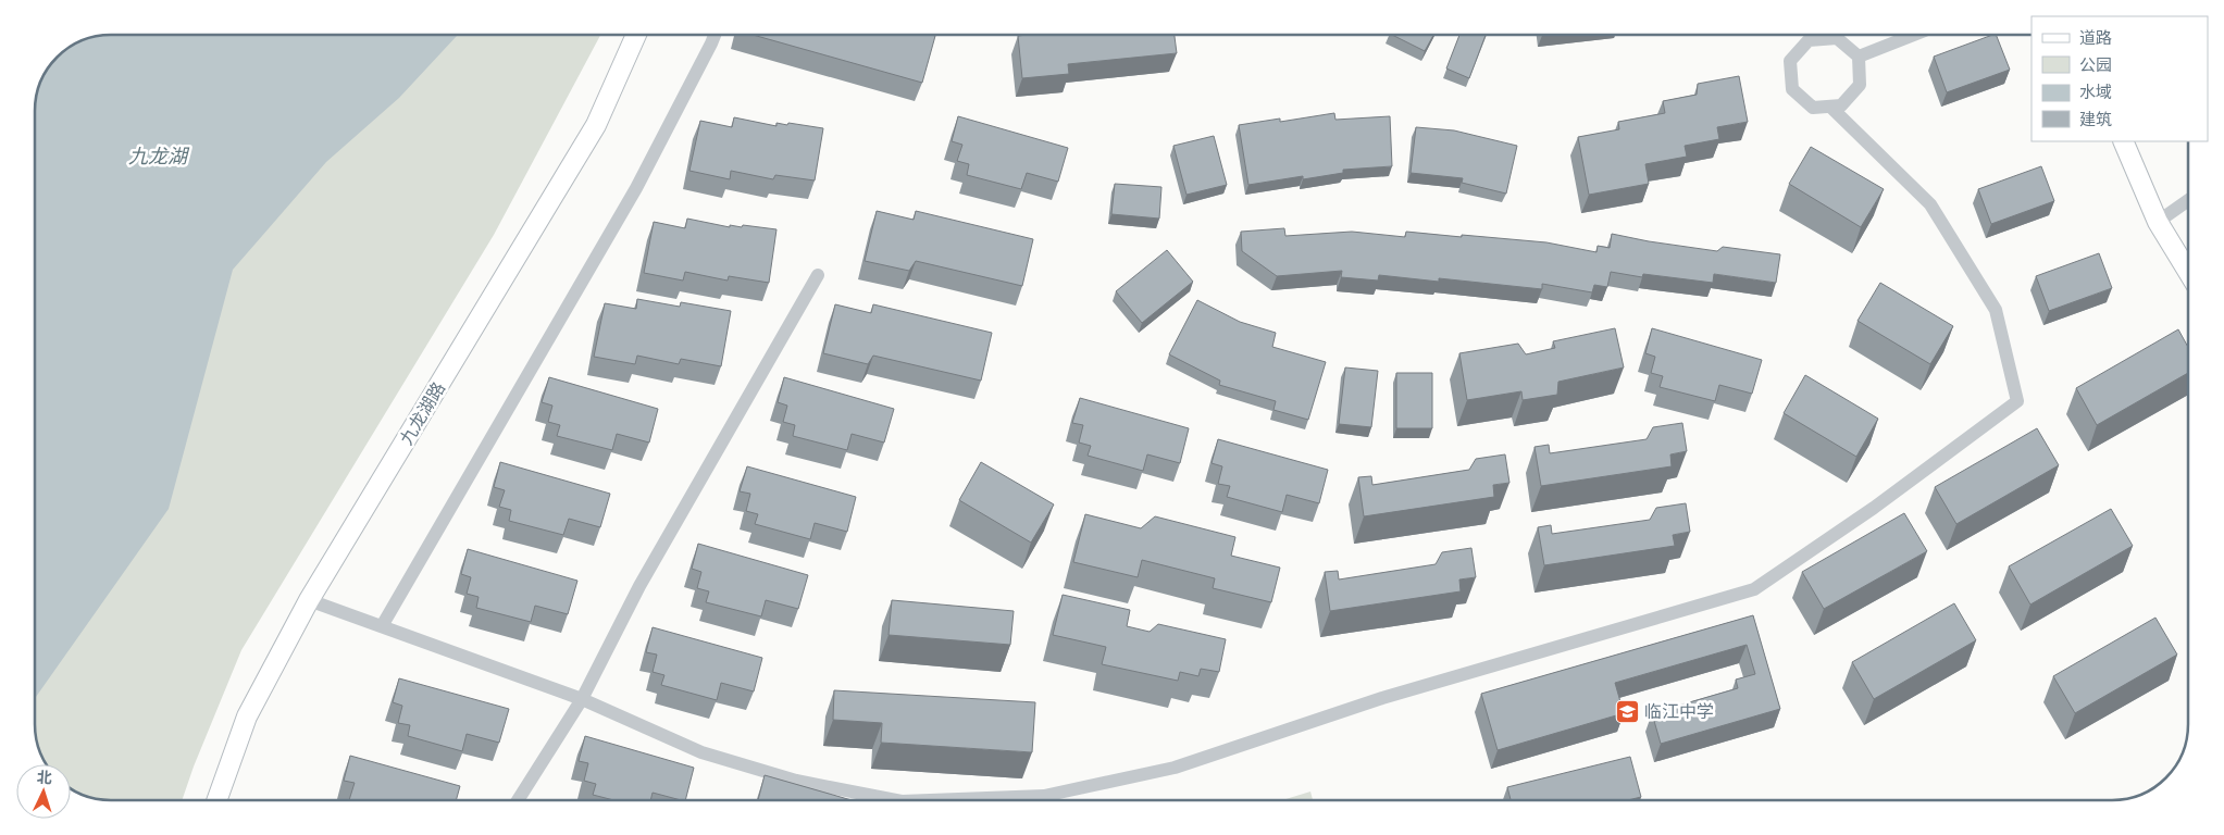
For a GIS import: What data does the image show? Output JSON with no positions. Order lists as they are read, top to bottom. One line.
{"streets":{"street":["九龙湖路"]},"water":["九龙湖"],"places":{"school or university":["临江中学"]},"legend":["道路","公园","水域","建筑"],"north":"top"}
